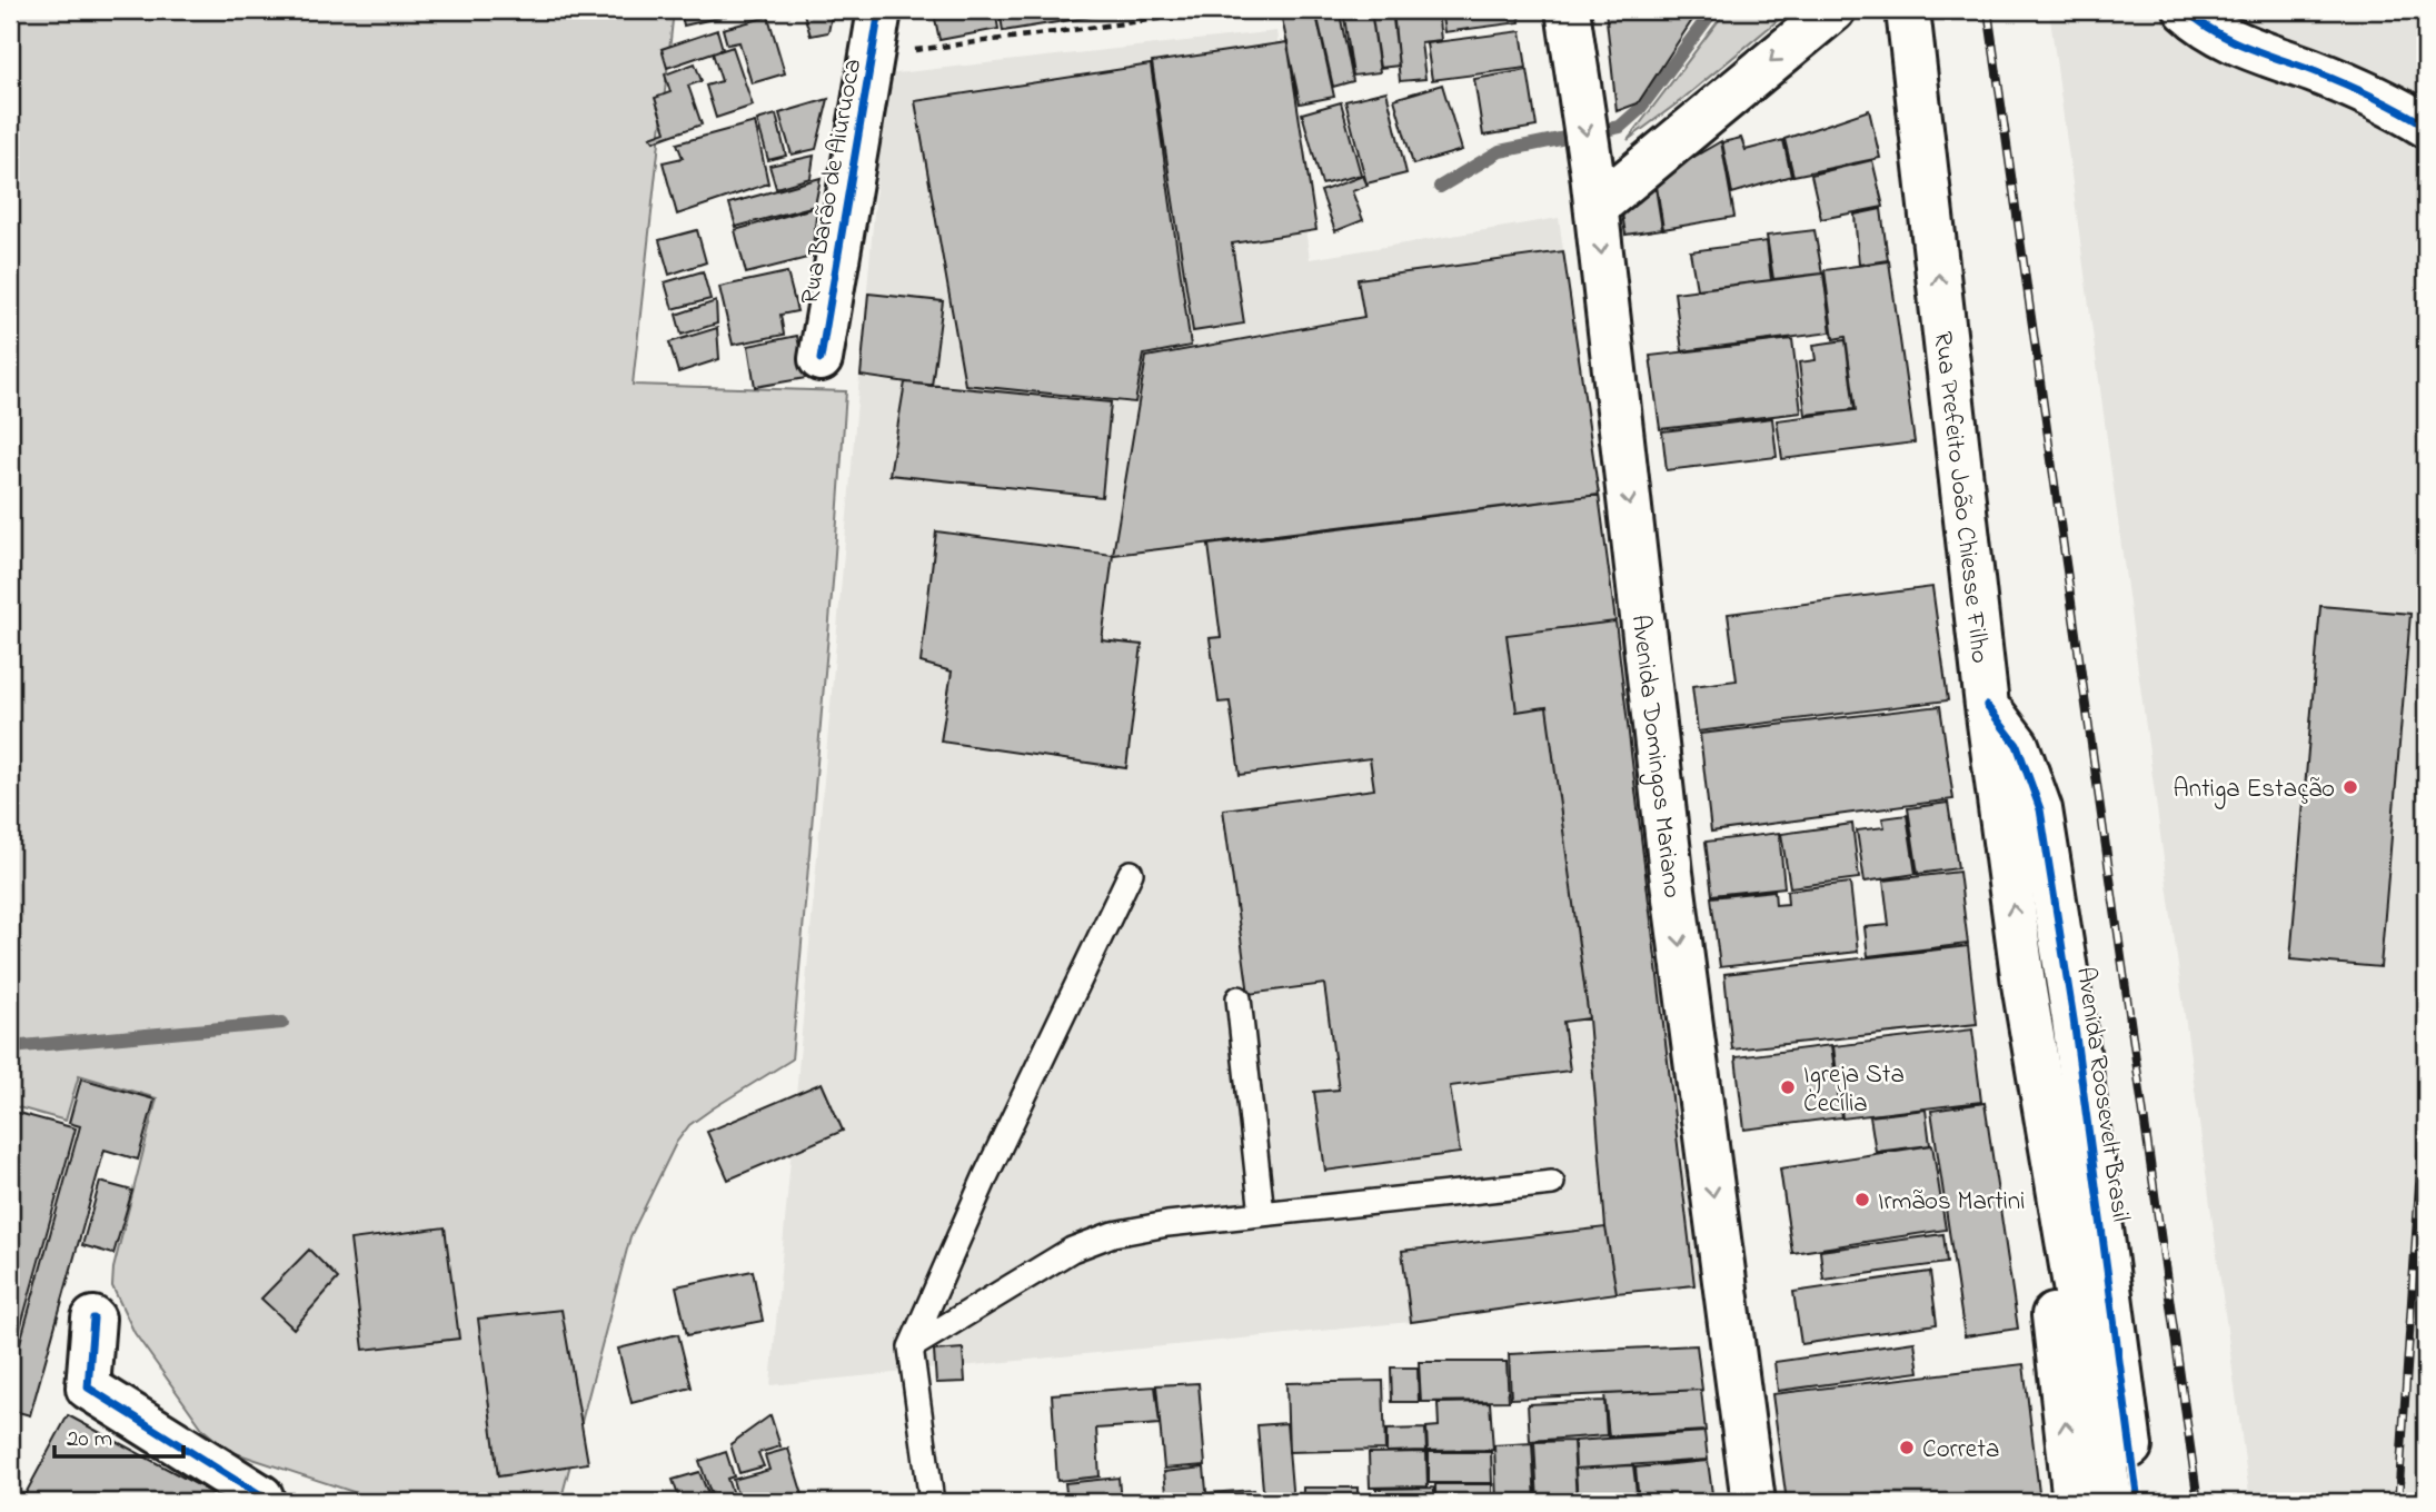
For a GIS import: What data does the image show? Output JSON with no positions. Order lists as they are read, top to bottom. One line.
{"streets":{"main road":["Rua Barão de Aiuruoca","Rua Prefeito João Chiesse Filho","Avenida Domingos Mariano","Avenida Roosevelt Brasil"]},"crossings":[["Rua Prefeito João Chiesse Filho","Avenida Roosevelt Brasil"]],"one_way":["Avenida Domingos Mariano"],"places":["Antiga Estação","Igreja Sta Cecília","Irmãos Martini","Correta"],"scale_bar":"20 m"}
